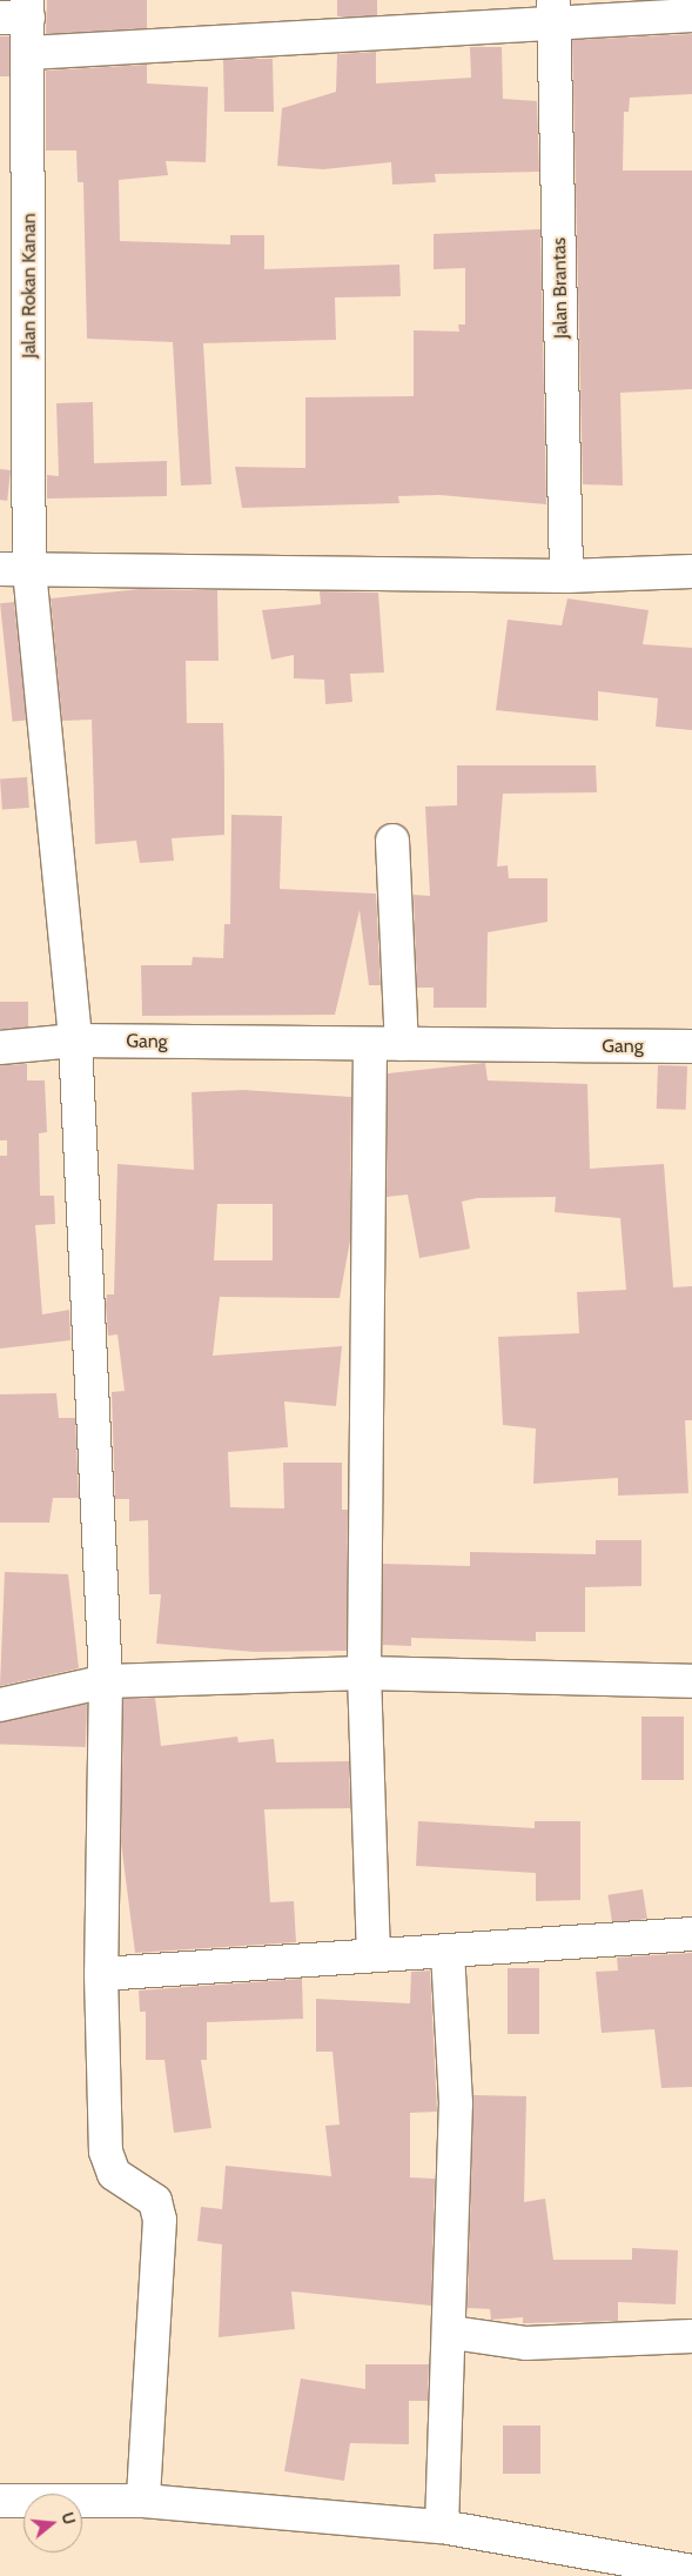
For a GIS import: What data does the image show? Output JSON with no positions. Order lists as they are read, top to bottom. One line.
{"streets":{"street":["Jalan Rokan Kanan","Jalan Brantas","Gang"]},"north":"right"}
